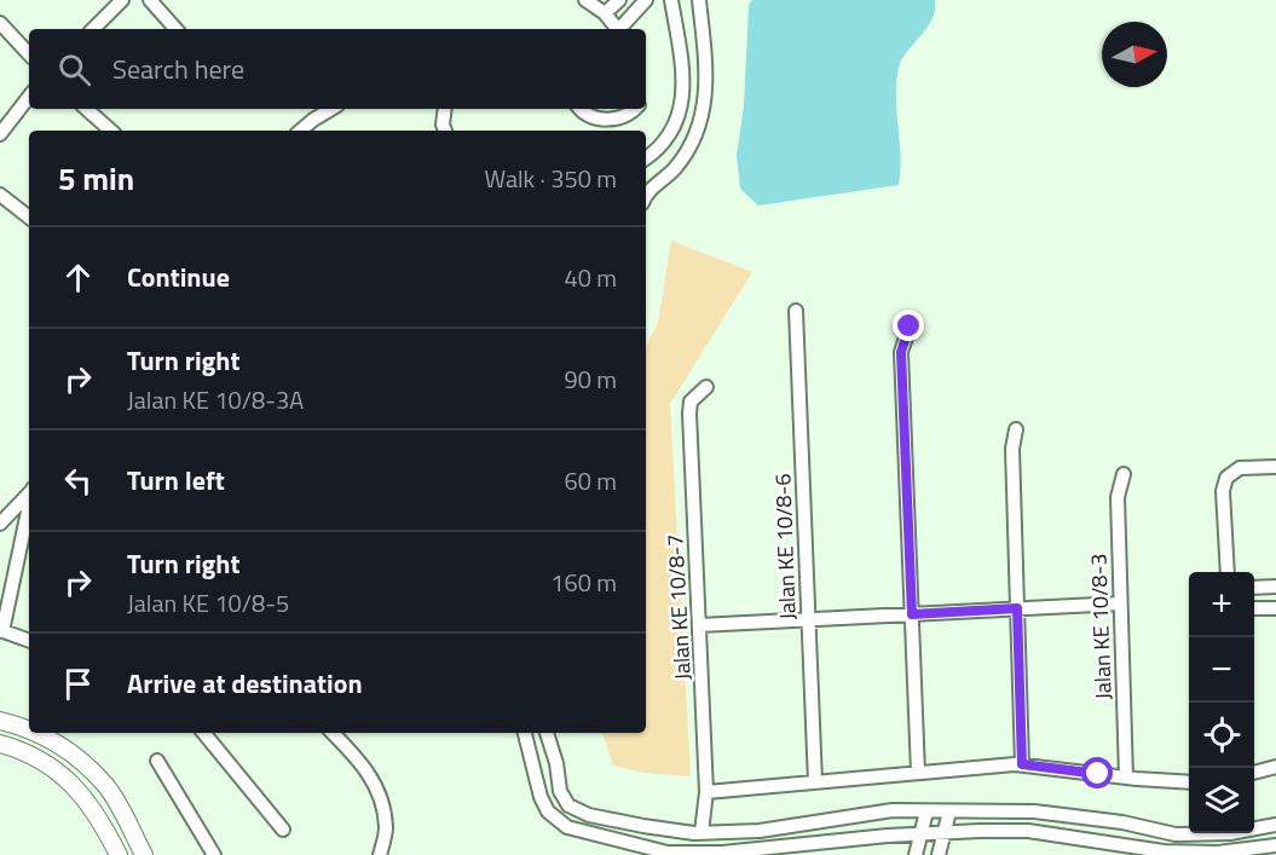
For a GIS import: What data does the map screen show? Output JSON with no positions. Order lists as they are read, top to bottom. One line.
{"streets":{"street":["Jalan KE 10/8-6","Jalan KE 10/8-7","Jalan KE 10/8-3"]},"north":"right","page":{"search":"Search here","heading":["5 min","Walk · 350 m"],"list":[["Continue","40 m"],["Turn right","Jalan KE 10/8-3A","90 m"],["Turn left","60 m"],["Turn right","Jalan KE 10/8-5","160 m"],"Arrive at destination"],"map_buttons":["+","−"]}}
